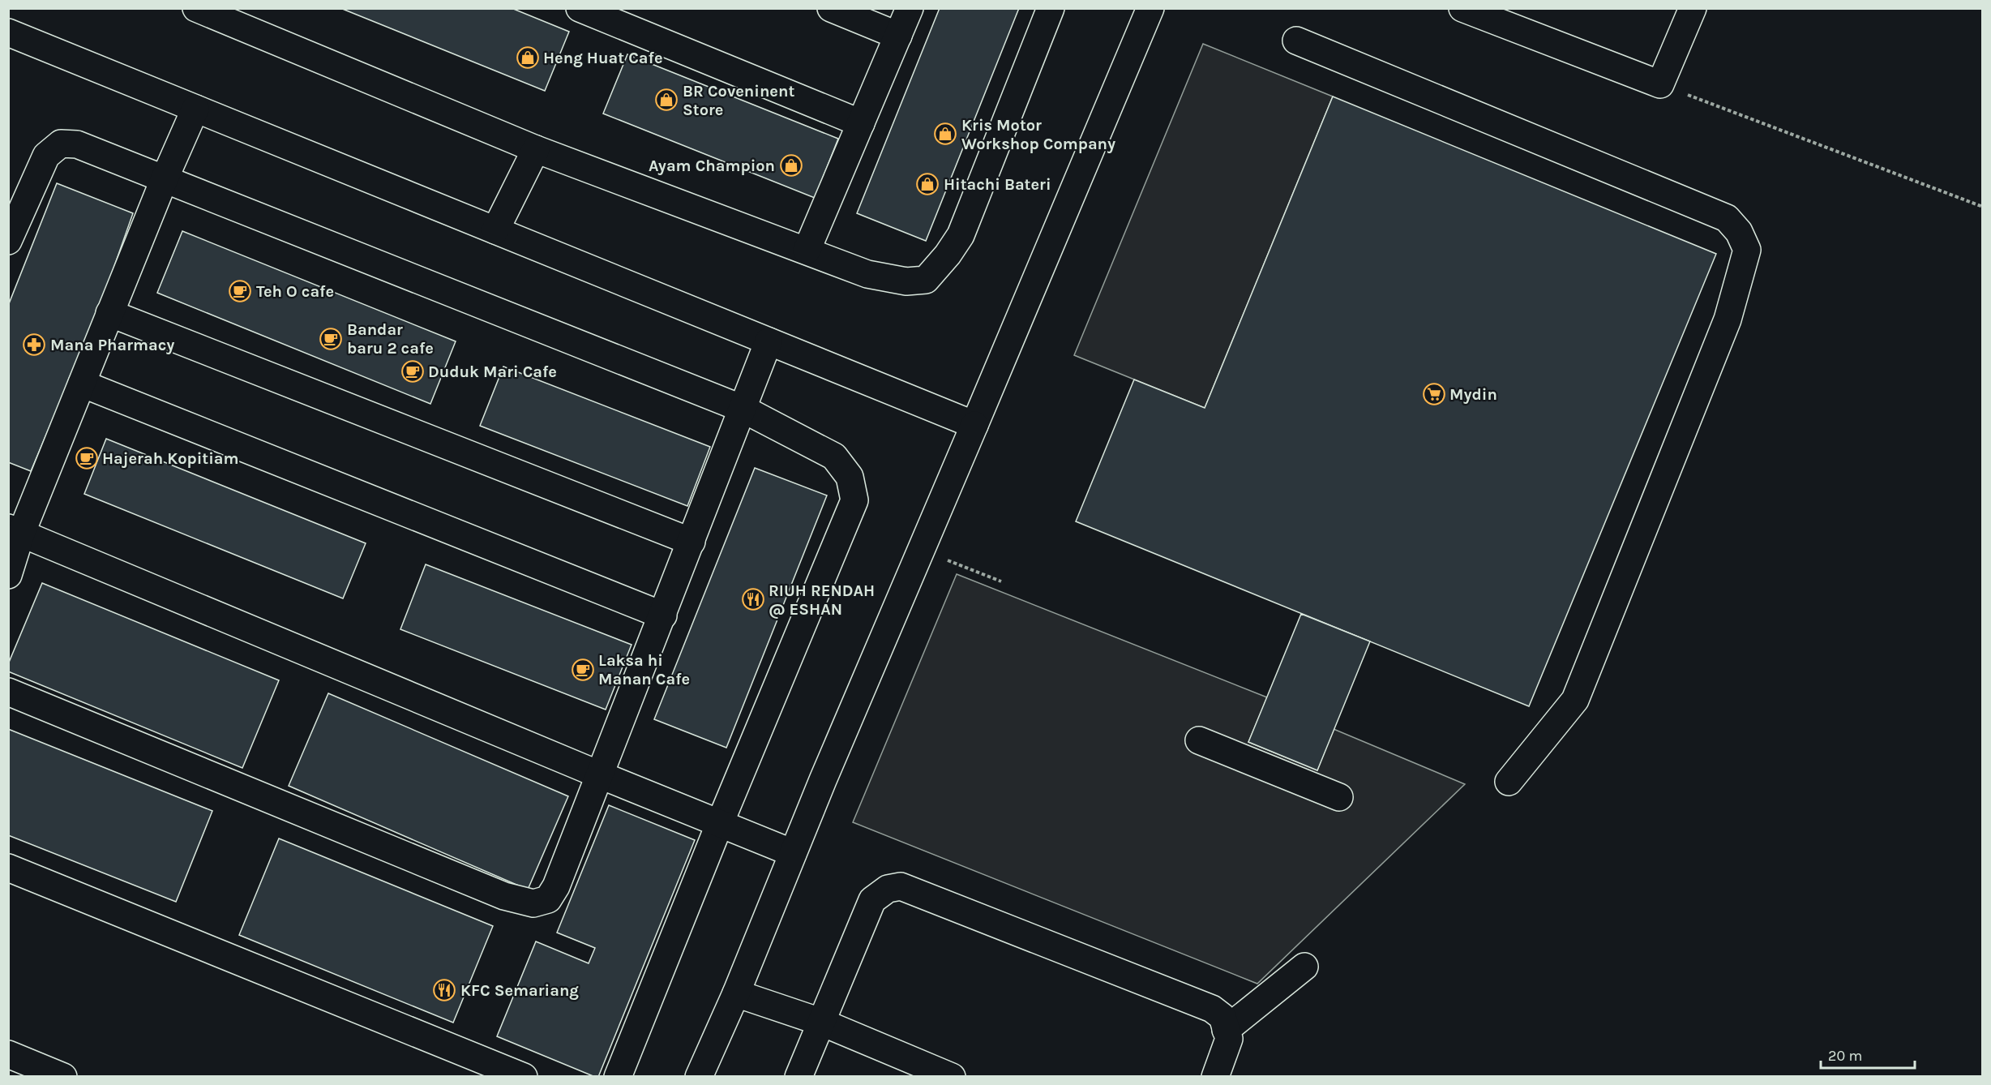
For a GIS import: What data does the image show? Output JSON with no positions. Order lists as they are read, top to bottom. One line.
{"places":{"shop":["Heng Huat Cafe","BR Coveninent Store","Kris Motor Workshop Company","Ayam Champion","Hitachi Bateri"],"cafe":["Teh O cafe","Bandar baru 2 cafe","Duduk Mari Cafe","Hajerah Kopitiam","Laksa hi Manan Cafe"],"pharmacy":["Mana Pharmacy"],"supermarket":["Mydin"],"restaurant":["RIUH RENDAH @ ESHAN","KFC Semariang"]},"scale_bar":"20 m"}
